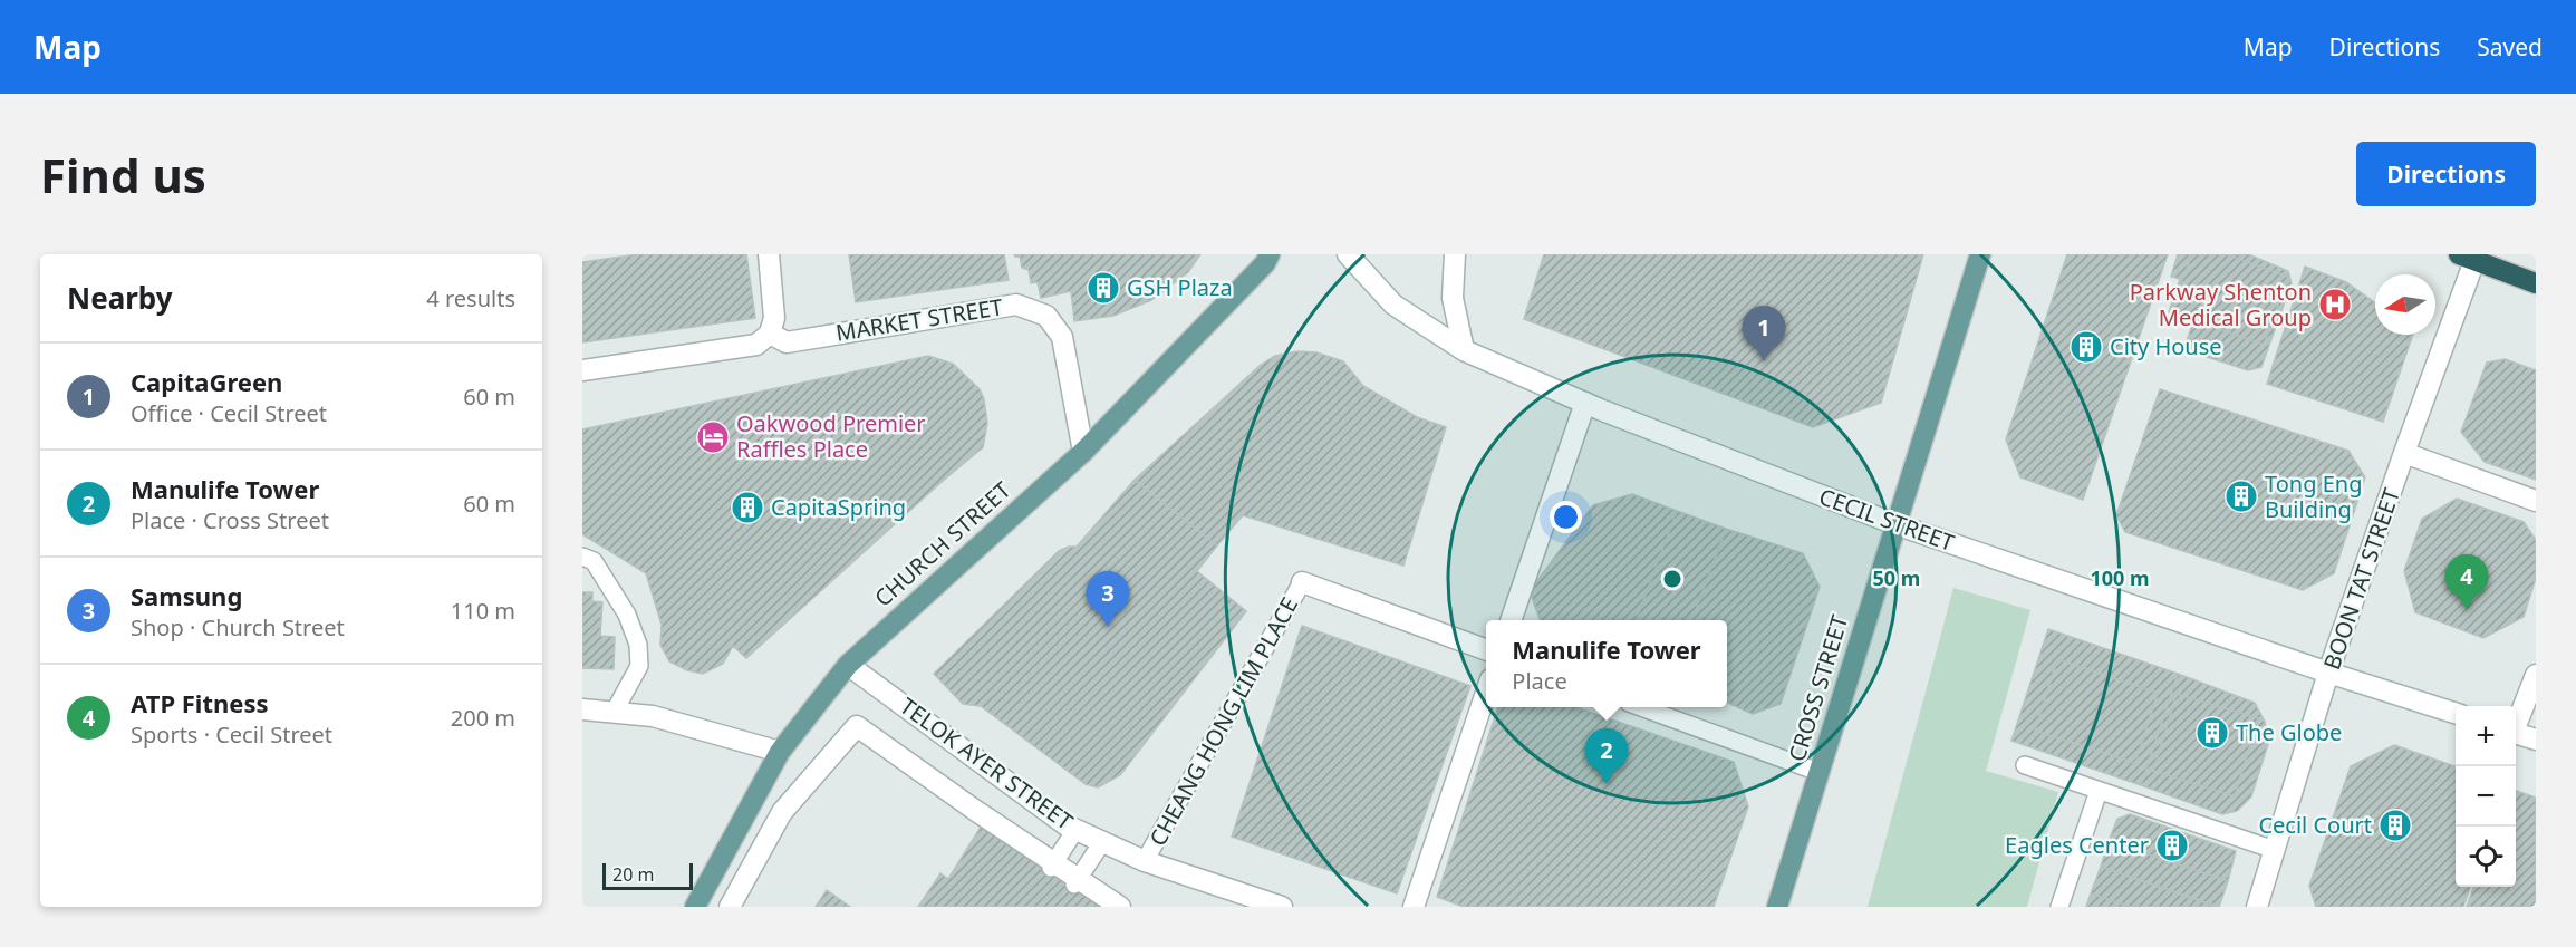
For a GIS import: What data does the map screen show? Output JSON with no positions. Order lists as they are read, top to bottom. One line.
{"streets":{"main road":["CHURCH STREET","CROSS STREET"],"street":["MARKET STREET","CECIL STREET","BOON TAT STREET","TELOK AYER STREET"],"lane":["CHEANG HONG LIM PLACE"]},"crossings":[["MARKET STREET","CHURCH STREET"],["CECIL STREET","BOON TAT STREET"],["CECIL STREET","CROSS STREET"],["CHURCH STREET","TELOK AYER STREET"],["CHEANG HONG LIM PLACE","TELOK AYER STREET"]],"places":{"building":["GSH Plaza","City House","Tong Eng Building","CapitaSpring","The Globe","Cecil Court","Eagles Center"],"hospital":["Parkway Shenton Medical Group"],"hotel":["Oakwood Premier Raffles Place"]},"scale_bar":"20 m","north":"left","page":{"header":"Map","nav":["Map","Directions","Saved"],"buttons":"Directions","title":"Find us","heading":["Nearby","4 results"],"pins":["1","4","3","2"],"list":[{"mark":"1","name":"CapitaGreen","note":"Office · Cecil Street","value":"60 m"},{"mark":"2","name":"Manulife Tower","note":"Place · Cross Street","value":"60 m"},{"mark":"3","name":"Samsung","note":"Shop · Church Street","value":"110 m"},{"mark":"4","name":"ATP Fitness","note":"Sports · Cecil Street","value":"200 m"}],"popup":["Manulife Tower","Place"],"map_buttons":["+","−"],"scale":"20 m"},"rings":["50 m","100 m"]}
